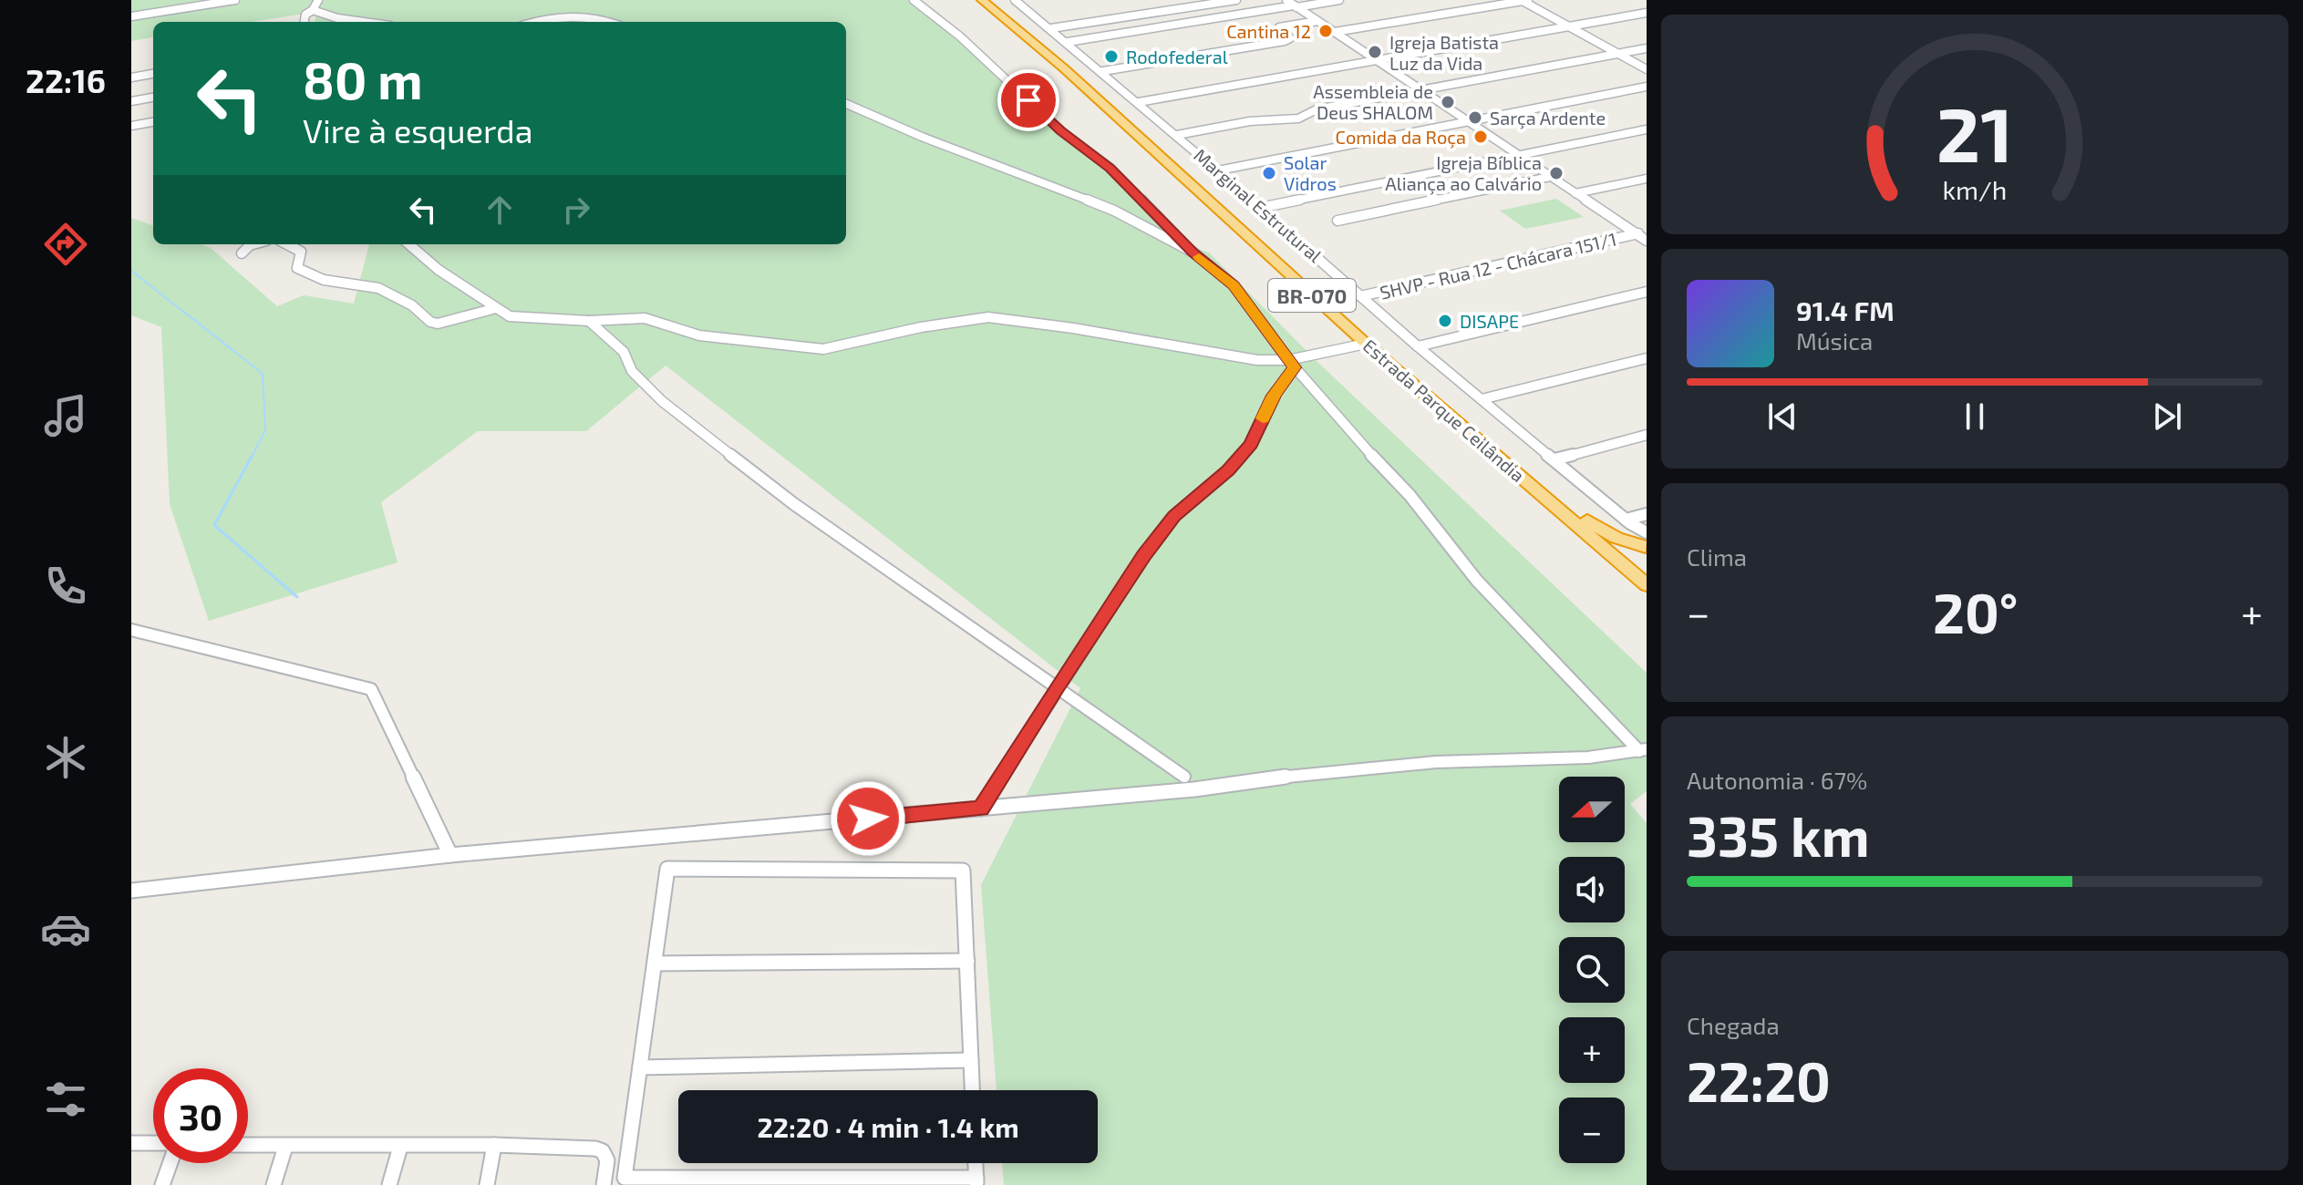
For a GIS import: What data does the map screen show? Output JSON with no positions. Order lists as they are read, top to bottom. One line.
{"streets":{"highway":["BR-070","Estrada Parque Ceilândia"],"street":["Marginal Estrutural","SHVP - Rua 12 - Chácara 151/1"]},"crossings":[["Marginal Estrutural","SHVP - Rua 12 - Chácara 151/1"]],"places":["Cantina 12","Igreja Batista Luz da Vida","Rodofederal","Assembleia de Deus SHALOM","Sarça Ardente","Comida da Roça","Solar Vidros","Igreja Bíblica Aliança ao Calvário","DISAPE"],"north":"left","page":{"tabs":"22:16","turn":["80 m","Vire à esquerda"],"song":["91.4 FM","Música"],"tile":["Clima",["Autonomia · 67%","335 km"],["Chegada","22:20"]],"heat":["−","20°","+"],"map_buttons":["+","−"],"limit":"30","trip":"22:20 · 4 min · 1.4 km","gauge":["21","km/h"]}}
